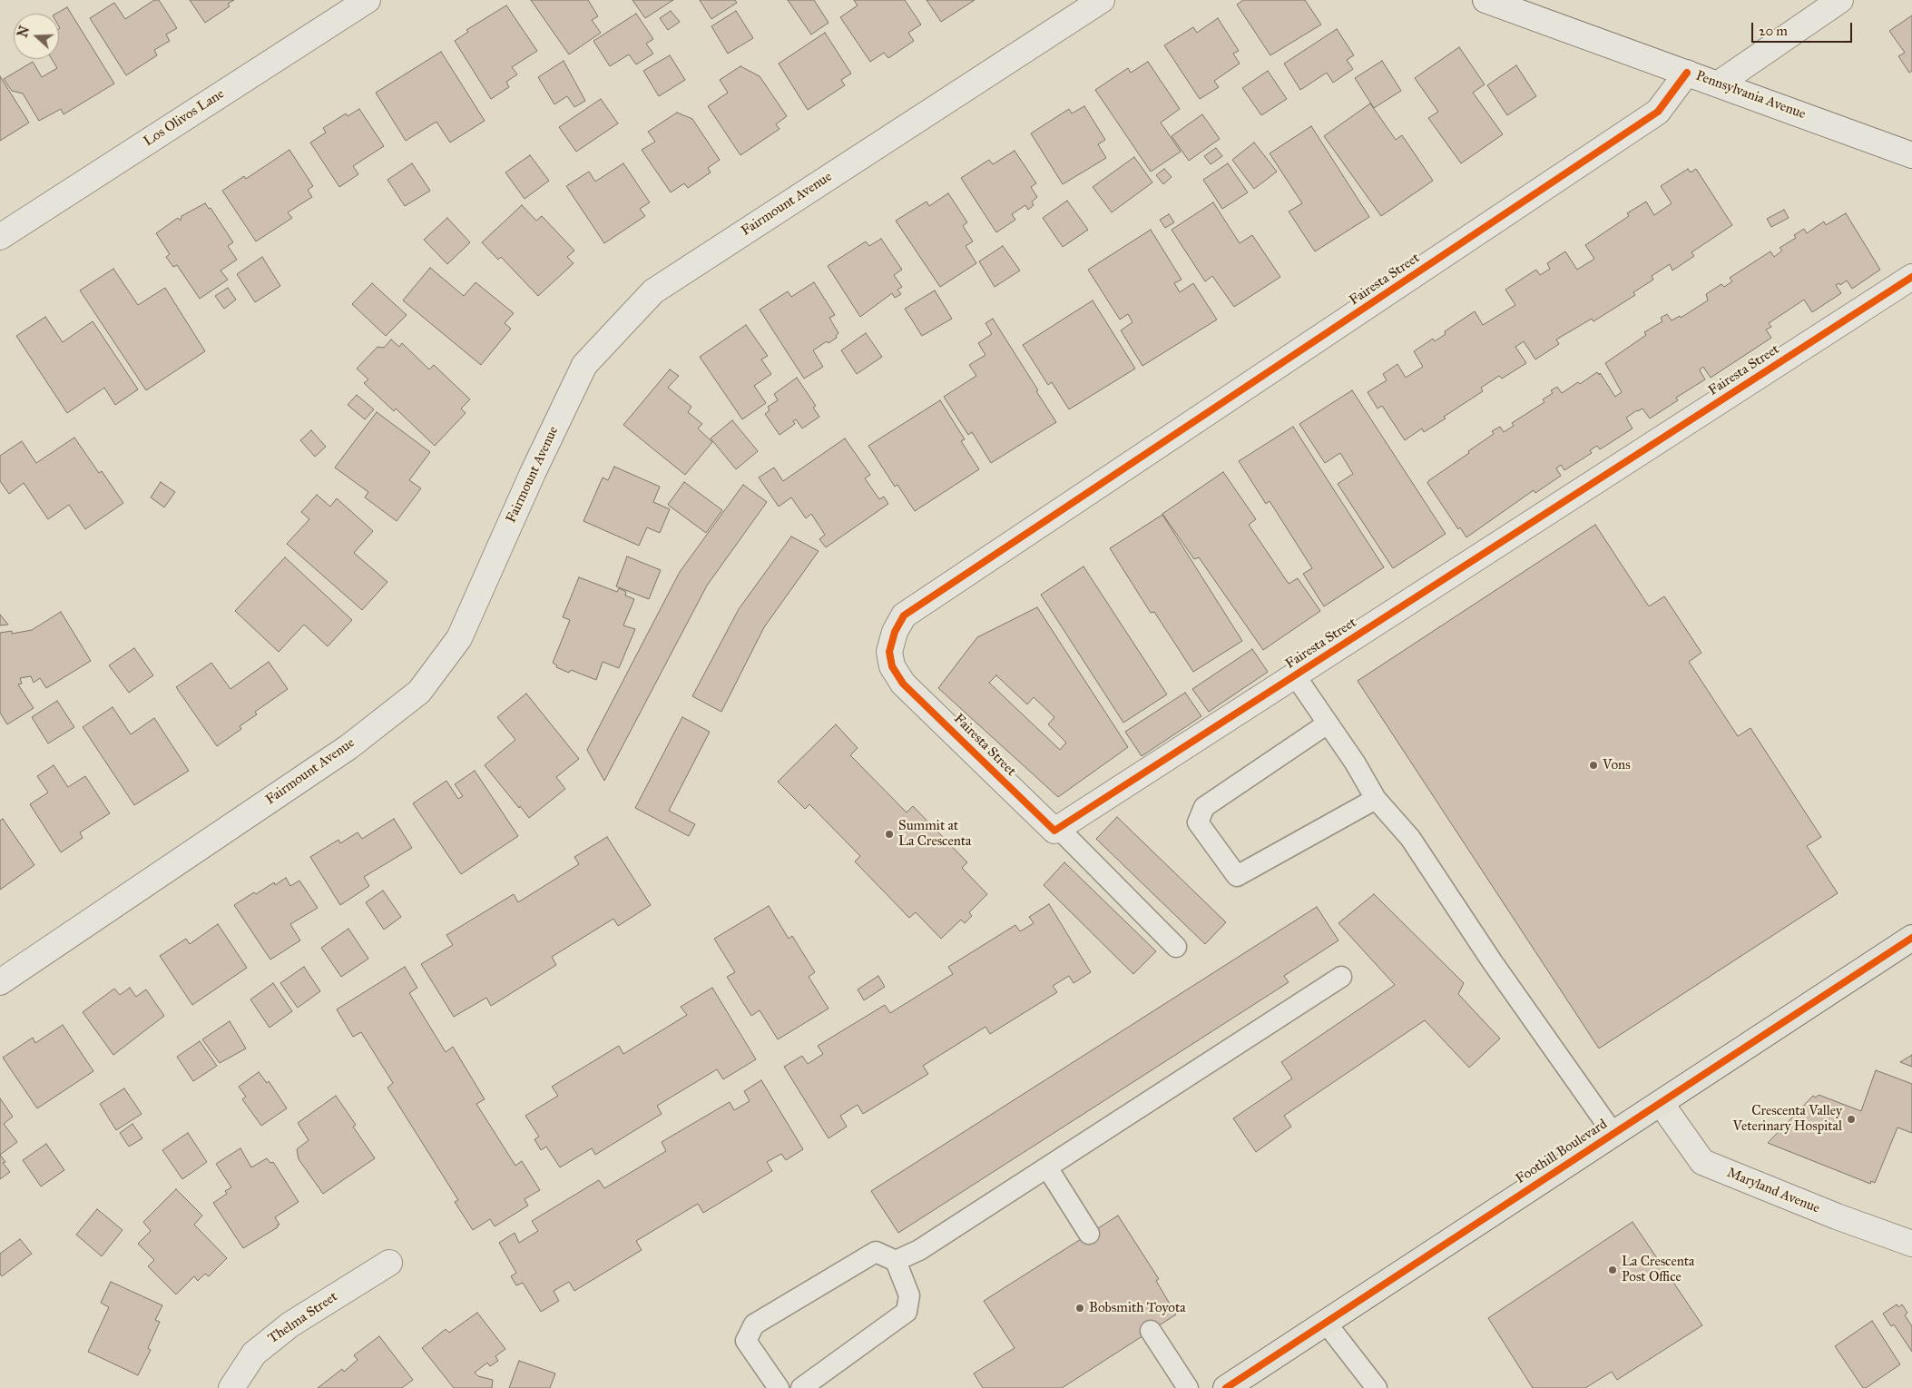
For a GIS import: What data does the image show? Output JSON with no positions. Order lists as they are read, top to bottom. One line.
{"streets":{"main road":["Foothill Boulevard"],"street":["Pennsylvania Avenue","Los Olivos Lane","Fairmount Avenue","Fairesta Street","Maryland Avenue","Thelma Street"]},"crossings":[["Pennsylvania Avenue","Fairesta Street"],["Foothill Boulevard","Maryland Avenue"]],"places":["Vons","Summit at La Crescenta","Crescenta Valley Veterinary Hospital","La Crescenta Post Office","Bobsmith Toyota"],"scale_bar":"20 m","north":"left"}
